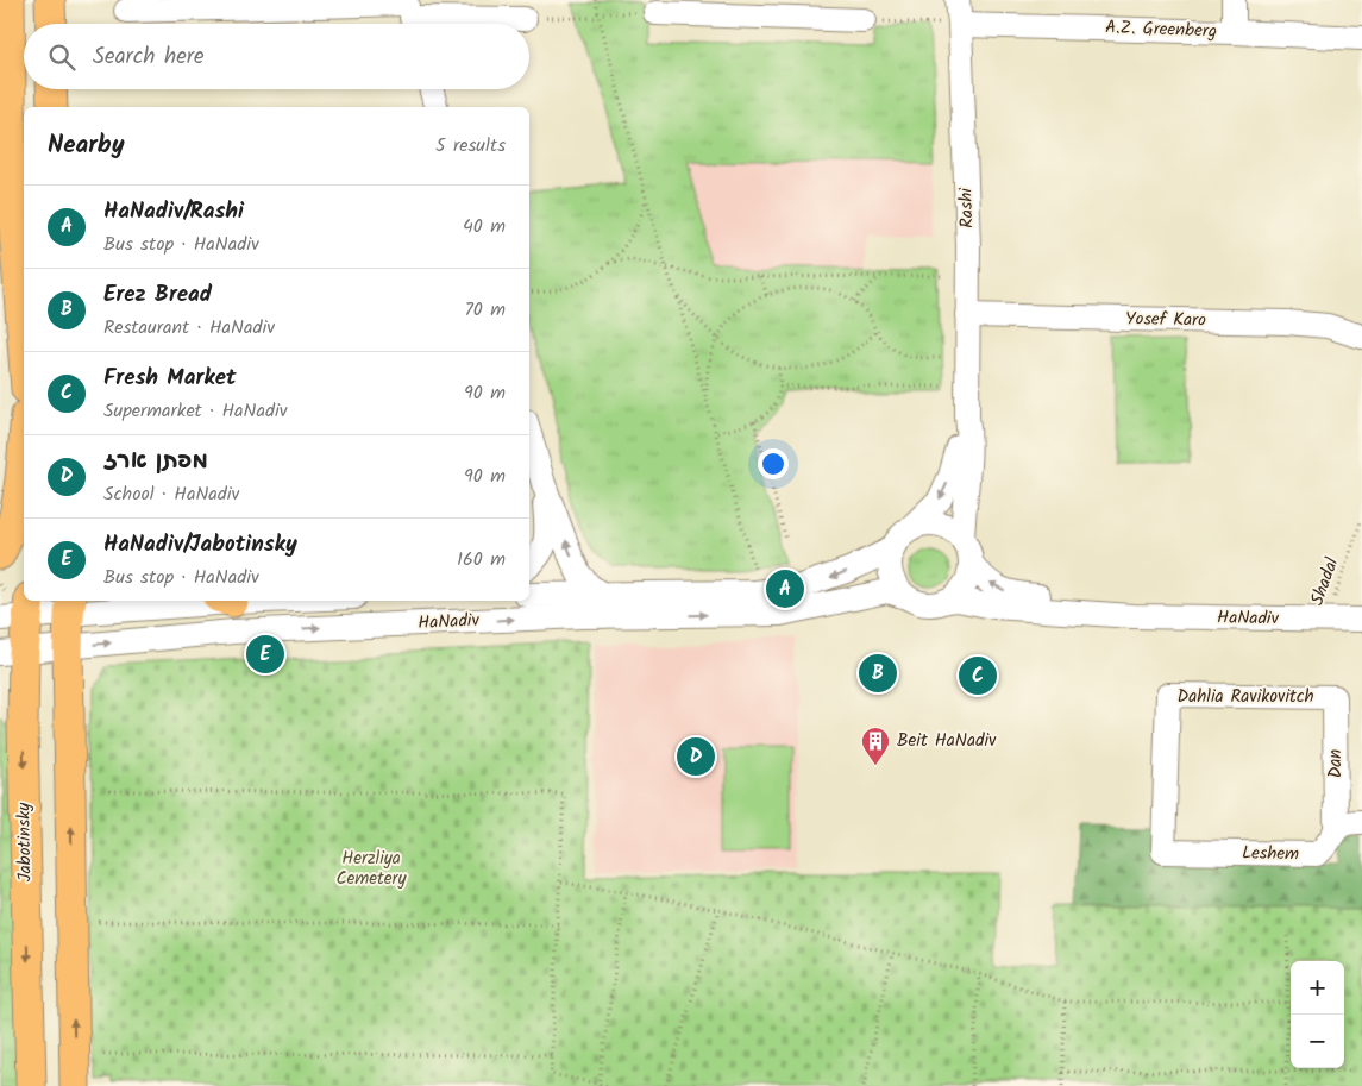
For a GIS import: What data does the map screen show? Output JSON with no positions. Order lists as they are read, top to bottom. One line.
{"streets":{"main road":["Jabotinsky"],"street":["A.Z. Greenberg","Rashi","Yosef Karo","HaNadiv","Dahlia Ravikovitch","Dan","Leshem"],"path":["Shadal"]},"crossings":[["A.Z. Greenberg","Rashi"],["Rashi","Yosef Karo"],["Rashi","HaNadiv"],["Shadal","HaNadiv"],["HaNadiv","Jabotinsky"],["Dahlia Ravikovitch","Dan"],["Dahlia Ravikovitch","Leshem"],["Dan","Leshem"]],"parks":["Herzliya Cemetery"],"places":{"building":["Beit HaNadiv"]},"page":{"search":"Search here","heading":["Nearby","5 results"],"list":[{"mark":"A","name":"HaNadiv/Rashi","note":"Bus stop · HaNadiv","value":"40 m"},{"mark":"B","name":"Erez Bread","note":"Restaurant · HaNadiv","value":"70 m"},{"mark":"C","name":"Fresh Market","note":"Supermarket · HaNadiv","value":"90 m"},{"mark":"D","name":"מפתן ארז","note":"School · HaNadiv","value":"90 m"},{"mark":"E","name":"HaNadiv/Jabotinsky","note":"Bus stop · HaNadiv","value":"160 m"}],"pins":["A","E","B","C","D"],"map_buttons":["+","−"]}}
